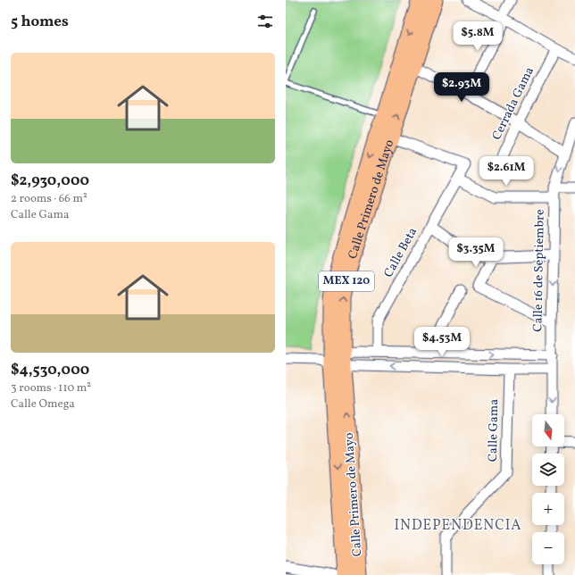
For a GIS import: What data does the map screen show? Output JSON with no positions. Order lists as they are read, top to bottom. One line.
{"streets":{"main road":["Calle Primero de Mayo","MEX 120"],"street":["Cerrada Gama","Calle Beta","Calle 16 de Septiembre","Calle Gama"]},"crossings":[["Calle Primero de Mayo","Calle Beta"],["Calle Beta","Calle 16 de Septiembre"]],"one_way":["Calle 16 de Septiembre"],"districts":["INDEPENDENCIA"],"north":"bottom","page":{"heading":"5 homes","price":["$5.8M","$2.93M","$2.61M","$3.35M","$4.53M"],"list":[{"name":"$2,930,000","note":"2 rooms · 66 m² · Calle Gama"},{"name":"$4,530,000","note":"3 rooms · 110 m² · Calle Omega"}],"map_buttons":["+","−"]}}
